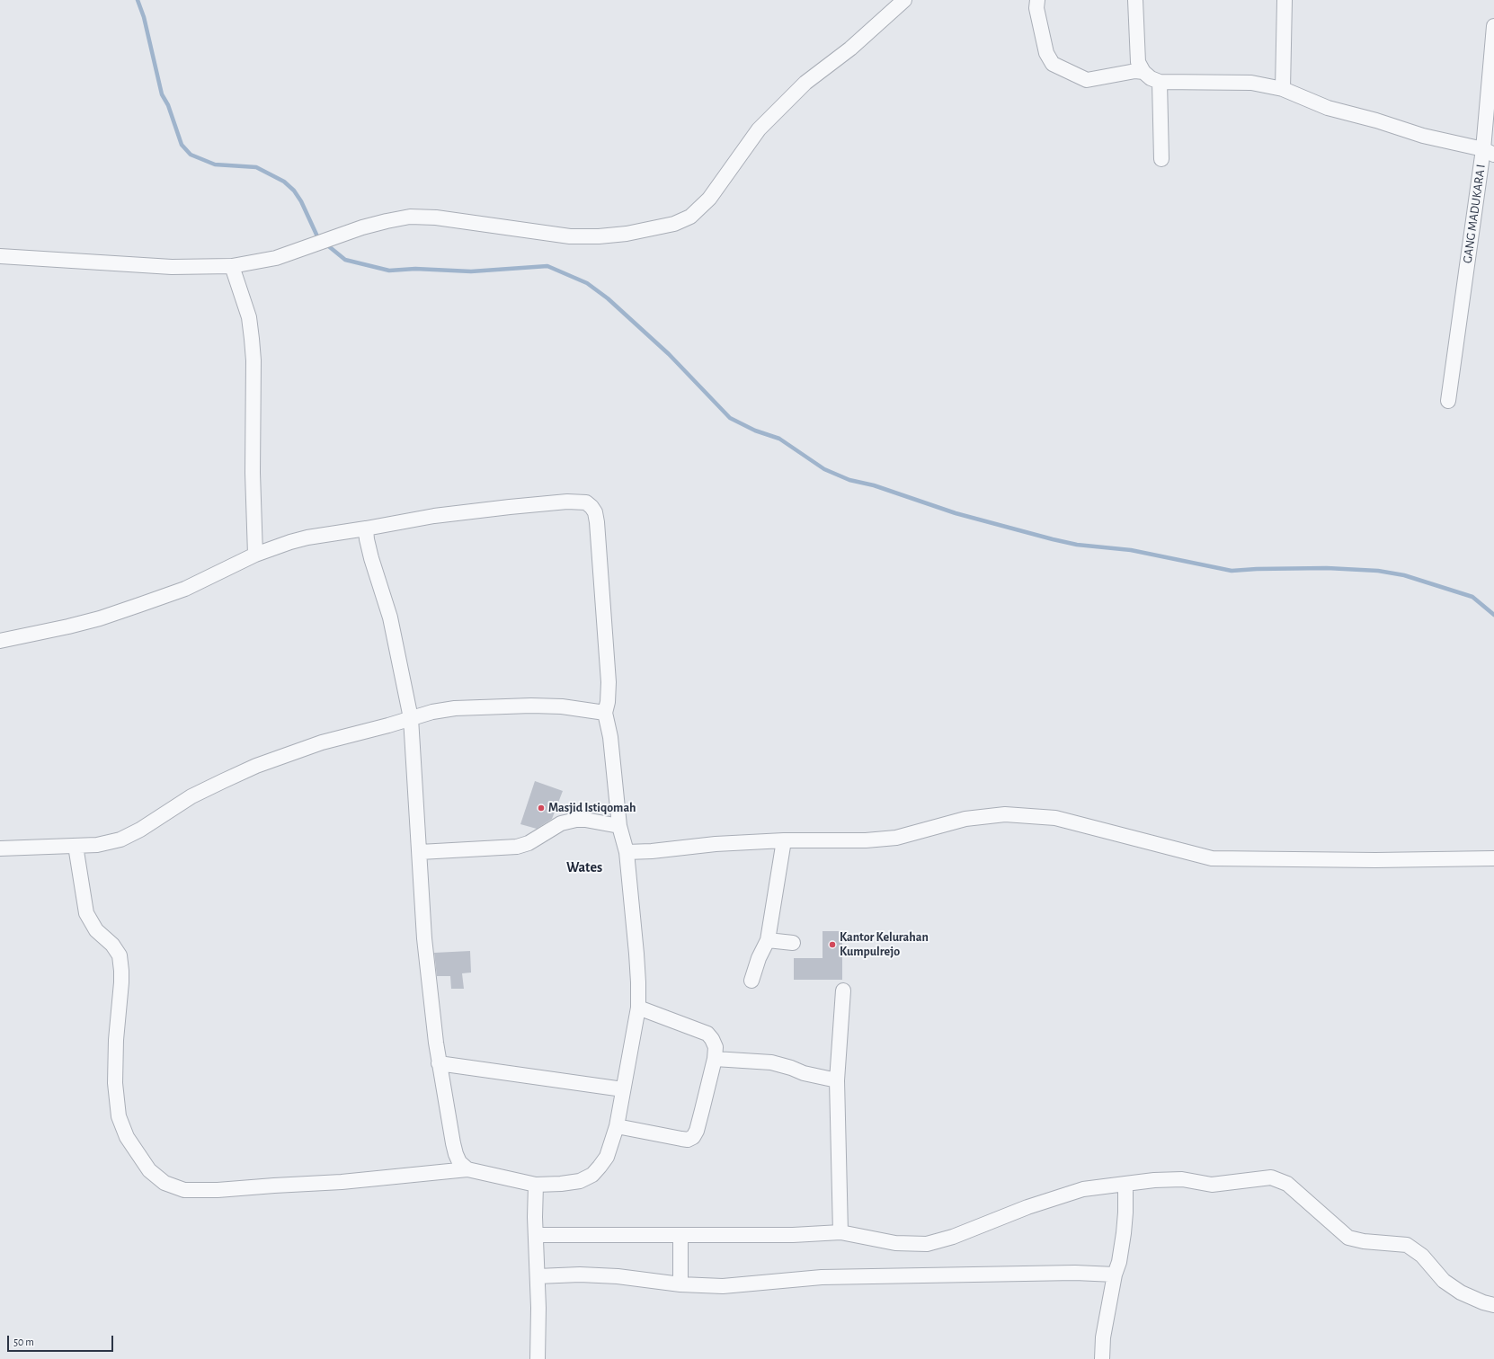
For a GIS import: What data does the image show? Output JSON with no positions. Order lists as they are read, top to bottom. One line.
{"streets":{"street":["GANG MADUKARA I"]},"districts":["Wates"],"places":["Masjid Istiqomah","Kantor Kelurahan Kumpulrejo"],"scale_bar":"50 m"}
